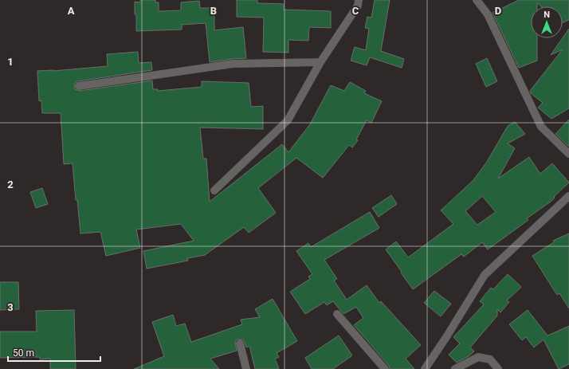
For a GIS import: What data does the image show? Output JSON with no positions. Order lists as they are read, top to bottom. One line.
{"scale_bar":"50 m","north":"top","grid":{"columns":["A","B","C","D"],"rows":["1","2","3"]}}
